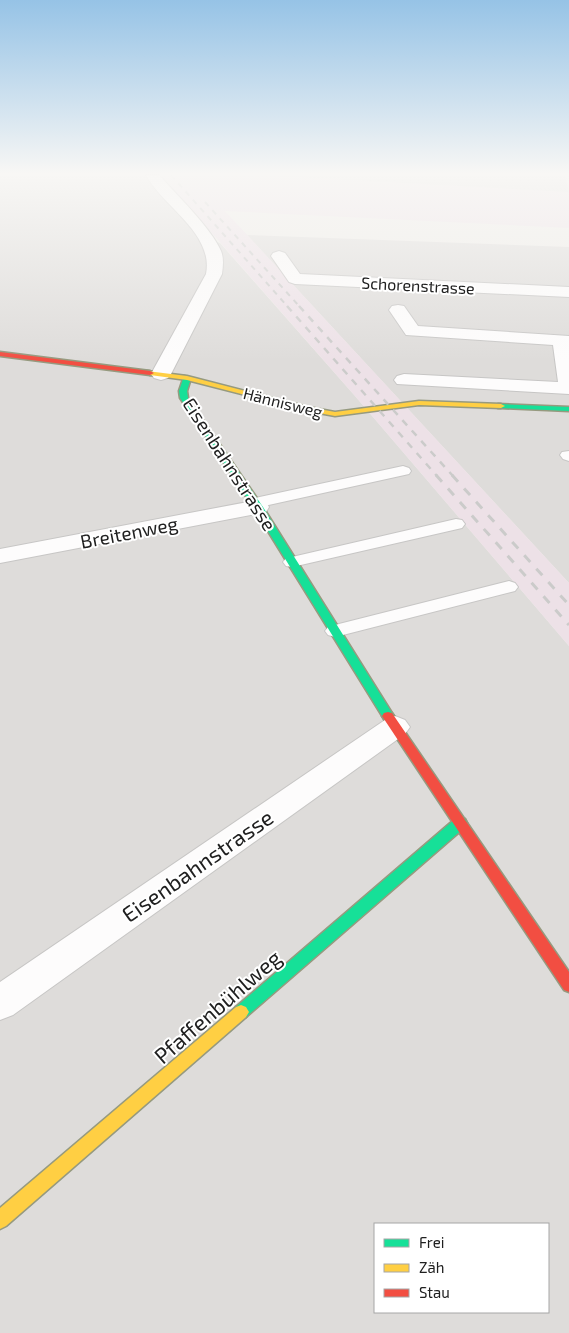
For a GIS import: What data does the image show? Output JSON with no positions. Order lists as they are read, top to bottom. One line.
{"streets":{"street":["Schorenstrasse","Hännisweg","Eisenbahnstrasse","Breitenweg","Pfaffenbühlweg"]},"crossings":[["Hännisweg","Eisenbahnstrasse"],["Eisenbahnstrasse","Breitenweg"],["Eisenbahnstrasse","Pfaffenbühlweg"]],"legend":["Frei","Zäh","Stau"]}
